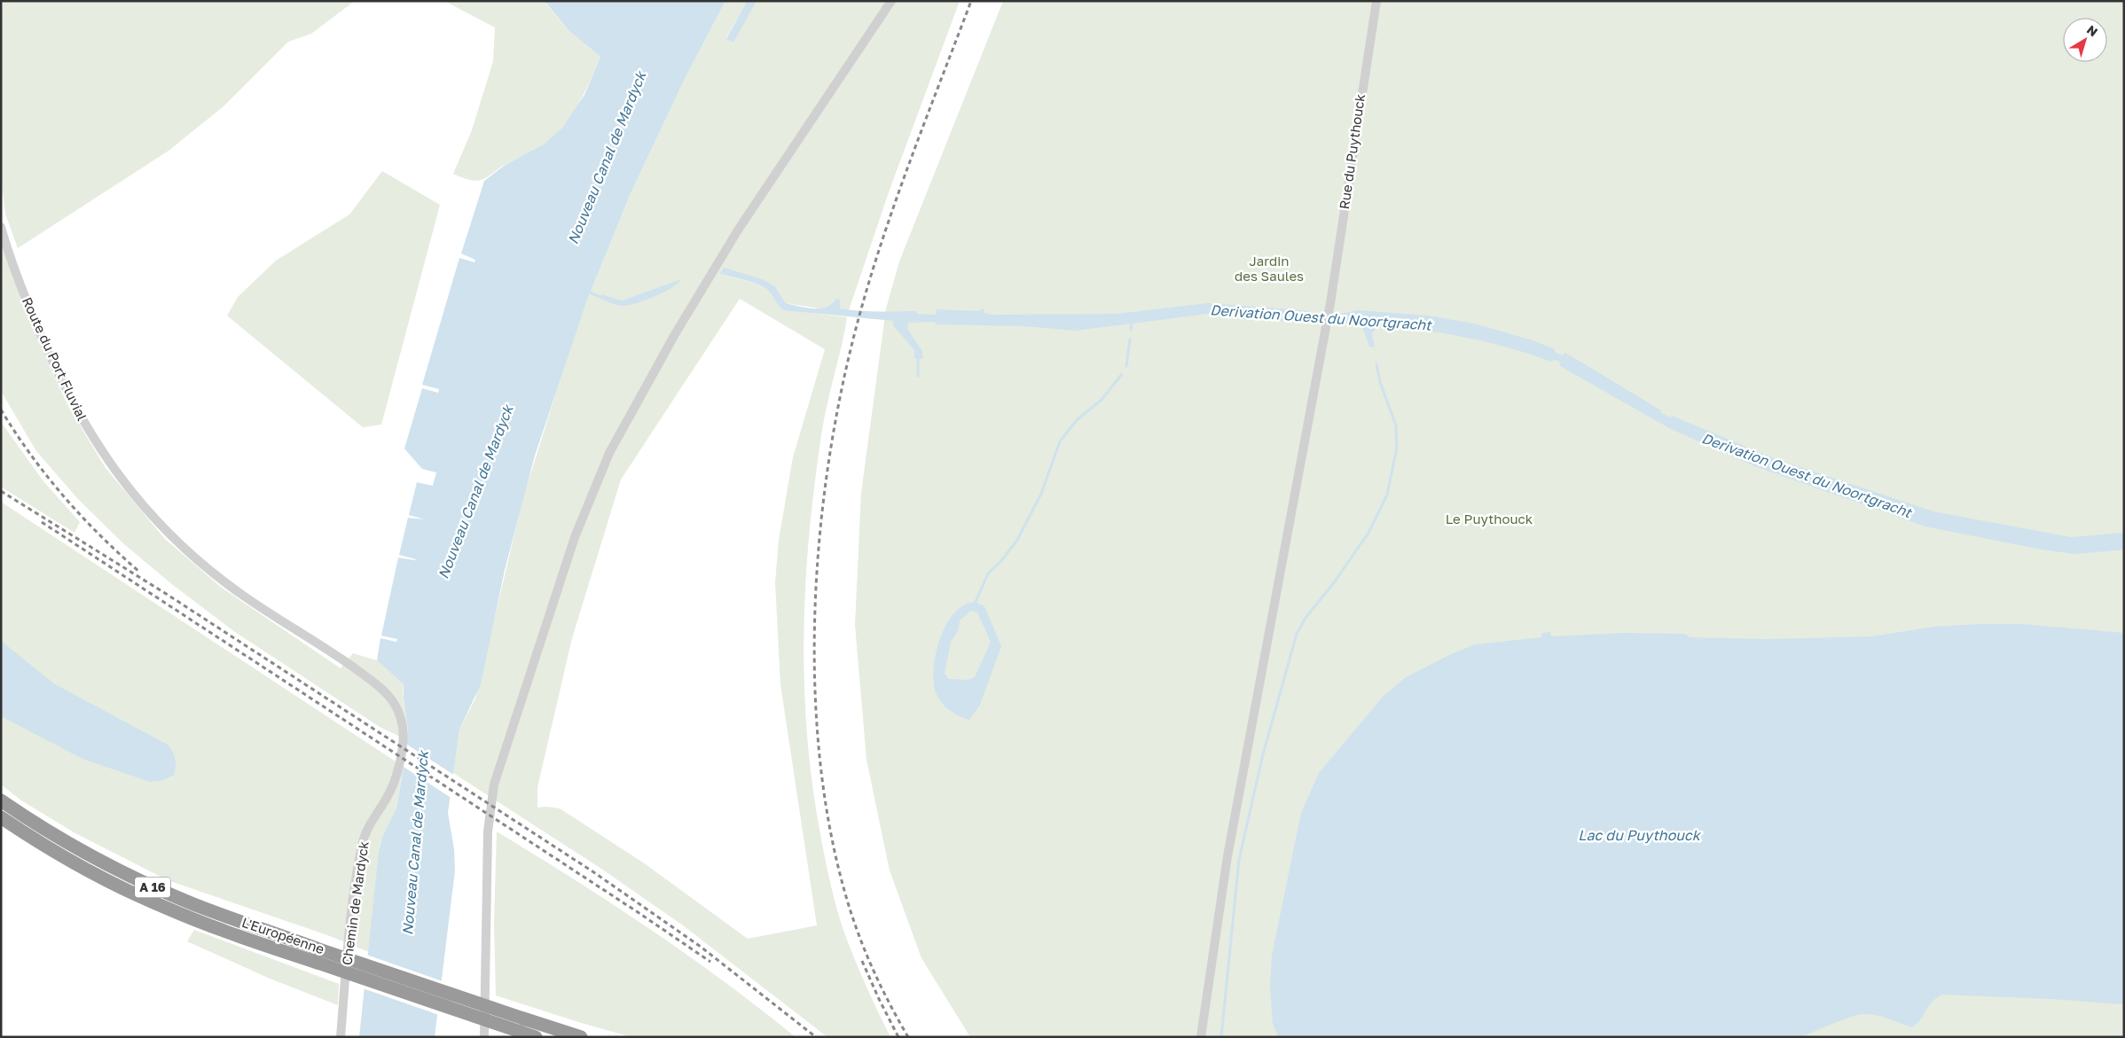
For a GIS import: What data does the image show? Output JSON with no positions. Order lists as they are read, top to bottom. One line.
{"streets":{"highway":["A 16","L'Européenne"],"street":["Rue du Puythouck","Route du Port Fluvial","Chemin de Mardyck"]},"crossings":[["Route du Port Fluvial","Chemin de Mardyck"]],"water":["Nouveau Canal de Mardyck","Derivation Ouest du Noortgracht","Lac du Puythouck"],"parks":["Jardin des Saules","Le Puythouck"],"north":"top right"}
